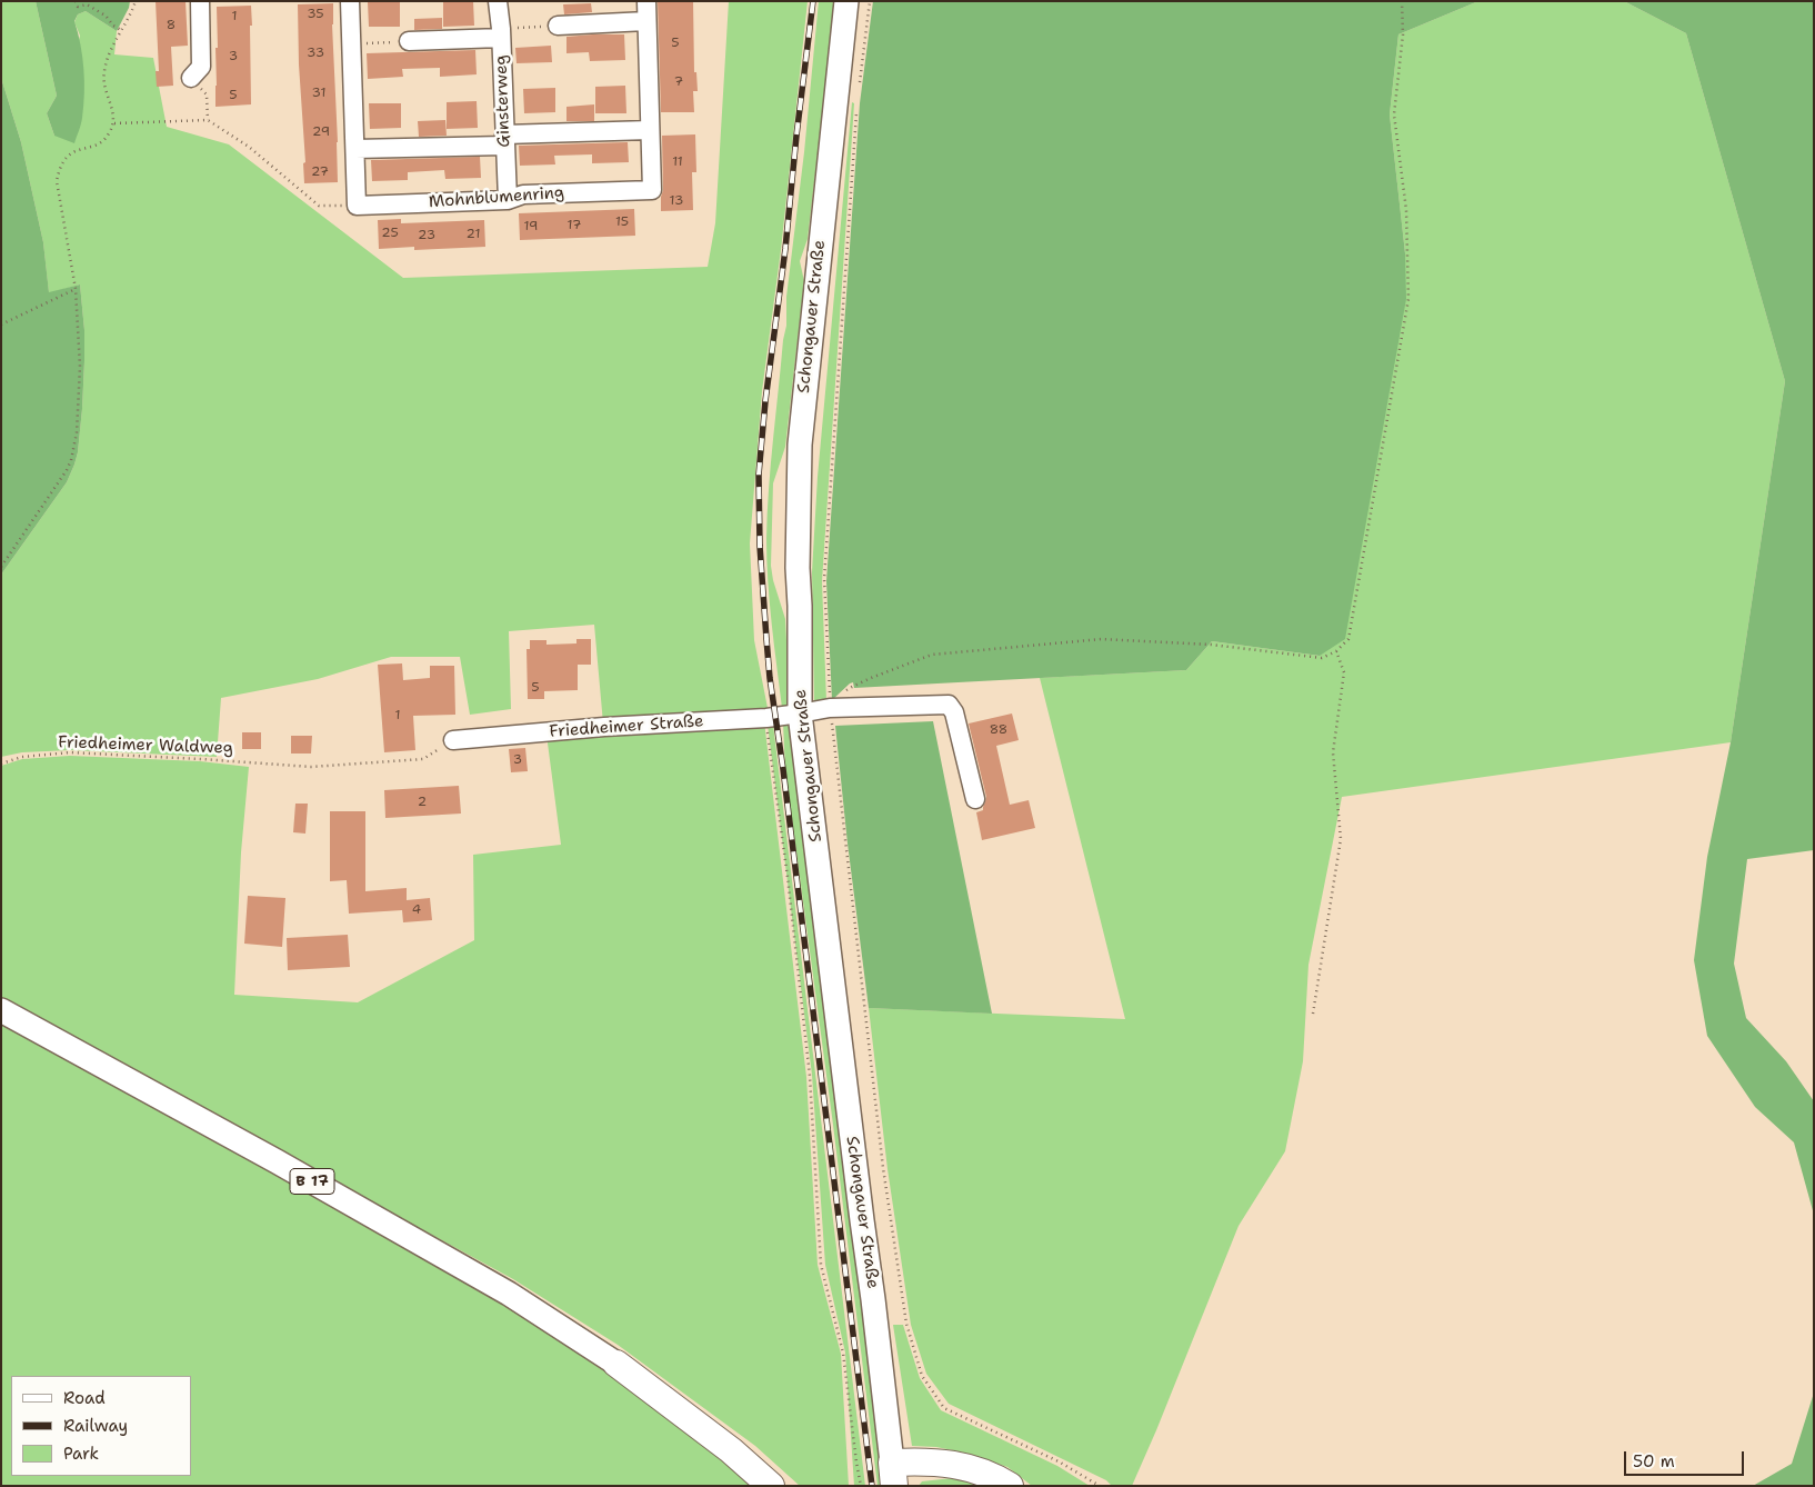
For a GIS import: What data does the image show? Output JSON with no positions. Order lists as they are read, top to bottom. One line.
{"streets":{"highway":["B 17"],"main road":["Schongauer Straße"],"street":["Ginsterweg","Mohnblumenring","Friedheimer Straße"],"path":["Friedheimer Waldweg"]},"crossings":[["Ginsterweg","Mohnblumenring"],["Schongauer Straße","Friedheimer Straße"],["Friedheimer Straße","Friedheimer Waldweg"]],"house_numbers":["35","1","8","5","33","3","7","31","5","29","11","27","13","15","17","19","25","21","23","5","1","88","3","2","4"],"legend":["Road","Railway","Park"],"scale_bar":"50 m"}
